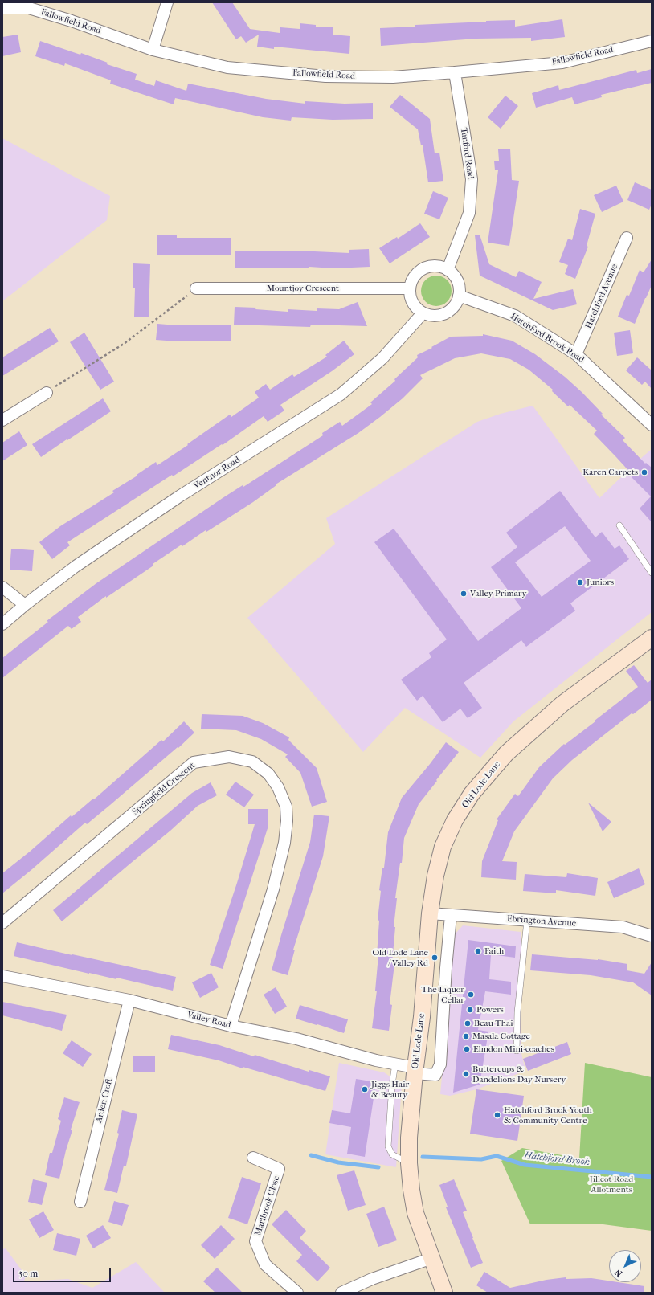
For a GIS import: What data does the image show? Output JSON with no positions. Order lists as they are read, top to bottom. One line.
{"streets":{"street":["Fallowfield Road","Tanford Road","Mountjoy Crescent","Hatchford Avenue","Hatchford Brook Road","Ventnor Road","Old Lode Lane","Springfield Crescent","Ebrington Avenue","Valley Road","Arden Croft","Marlbrook Close"]},"crossings":[["Fallowfield Road","Tanford Road"],["Tanford Road","Mountjoy Crescent"],["Tanford Road","Hatchford Brook Road"],["Tanford Road","Ventnor Road"],["Mountjoy Crescent","Hatchford Brook Road"],["Mountjoy Crescent","Ventnor Road"],["Hatchford Avenue","Hatchford Brook Road"],["Hatchford Brook Road","Ventnor Road"],["Old Lode Lane","Ebrington Avenue"],["Old Lode Lane","Valley Road"],["Springfield Crescent","Valley Road"],["Valley Road","Arden Croft"]],"water":["Hatchford Brook"],"parks":["Jillcot Road Allotments"],"places":["Karen Carpets","Juniors","Valley Primary","Faith","Old Lode Lane / Valley Rd","The Liquor Cellar","Powers","Beau Thai","Masala Cottage","Elmdon Mini-coaches","Buttercups & Dandelions Day Nursery","Jiggs Hair & Beauty","Hatchford Brook Youth & Community Centre"],"scale_bar":"50 m","north":"bottom left"}
